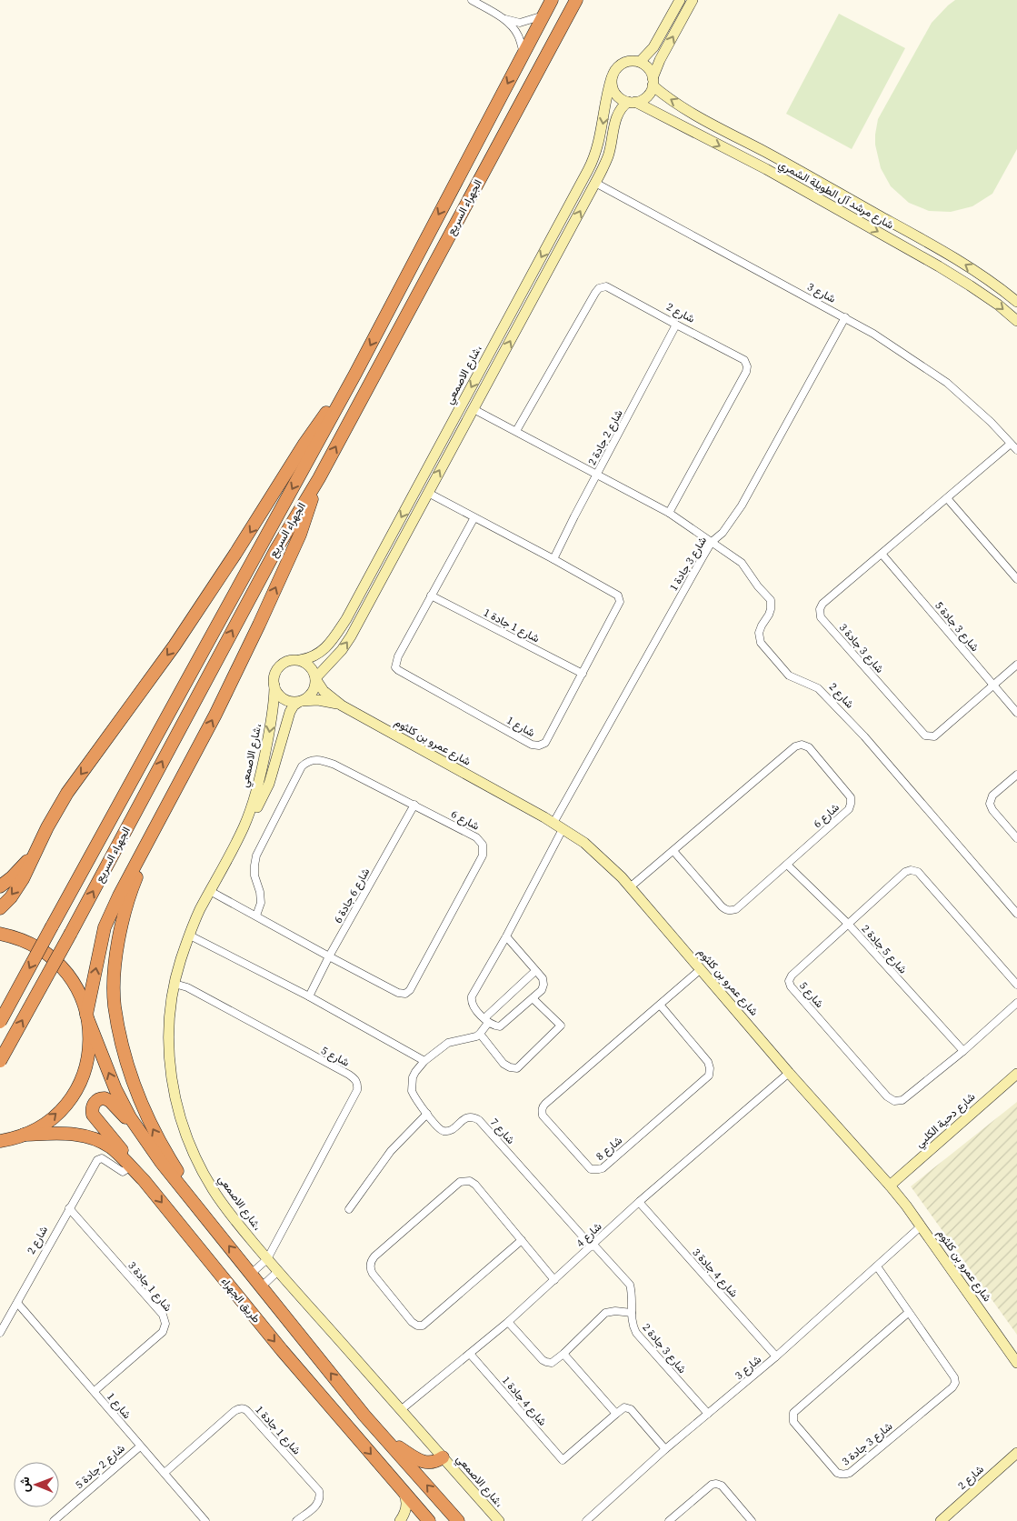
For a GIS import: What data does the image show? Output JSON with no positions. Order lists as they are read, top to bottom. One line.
{"streets":{"highway":["الجهراء السريع","طريق الجهراء"],"street":["شارع مرشد آل الطويلة الشمري","شارع 3","شارع 2","شارع الاصمعي،","شارع 2 جادة 2","شارع 3 جادة 1","شارع 1 جادة 1","شارع 3 جادة 5","شارع 3 جادة 3","شارع 1","شارع عمرو بن كلثوم","شارع 6","شارع 6 جادة 6","شارع 5 جادة 2","شارع 5","شارع دحية الكلبي","شارع 7","شارع 8","شارع 4","شارع 4 جادة 3","شارع 1 جادة 3","شارع 3 جادة 2","شارع 4 جادة 1","شارع 2 جادة 5"]},"crossings":[["شارع مرشد آل الطويلة الشمري","شارع الاصمعي،"],["شارع 3","شارع 3 جادة 1"],["شارع 3","شارع 3 جادة 3"],["شارع 3","شارع عمرو بن كلثوم"],["شارع 3","شارع 4 جادة 3"],["شارع 3","شارع 3 جادة 2"],["شارع 2","شارع 2 جادة 2"],["شارع 2","شارع 3 جادة 1"],["شارع 2","شارع 1"],["شارع 2","شارع 1 جادة 3"],["شارع 2","طريق الجهراء"],["شارع الاصمعي،","شارع عمرو بن كلثوم"],["شارع الاصمعي،","شارع 6"],["شارع الاصمعي،","شارع 5"],["شارع الاصمعي،","شارع 4"],["شارع 2 جادة 2","شارع 1"],["شارع 3 جادة 1","شارع عمرو بن كلثوم"],["شارع 1 جادة 1","شارع 1"],["شارع 3 جادة 5","شارع 3 جادة 3"],["شارع 1","شارع 1 جادة 3"],["شارع 1","شارع 2 جادة 5"],["شارع عمرو بن كلثوم","شارع 6"],["شارع عمرو بن كلثوم","شارع دحية الكلبي"],["شارع عمرو بن كلثوم","شارع 8"],["شارع عمرو بن كلثوم","شارع 4"],["شارع 6","شارع 6 جادة 6"],["شارع 6","شارع 5 جادة 2"],["شارع 5 جادة 2","شارع 5"],["شارع 7","شارع 4"],["شارع 7","شارع 3 جادة 2"],["شارع 4","شارع 4 جادة 3"],["شارع 4","شارع 3 جادة 2"],["شارع 4","شارع 4 جادة 1"]],"north":"left"}
